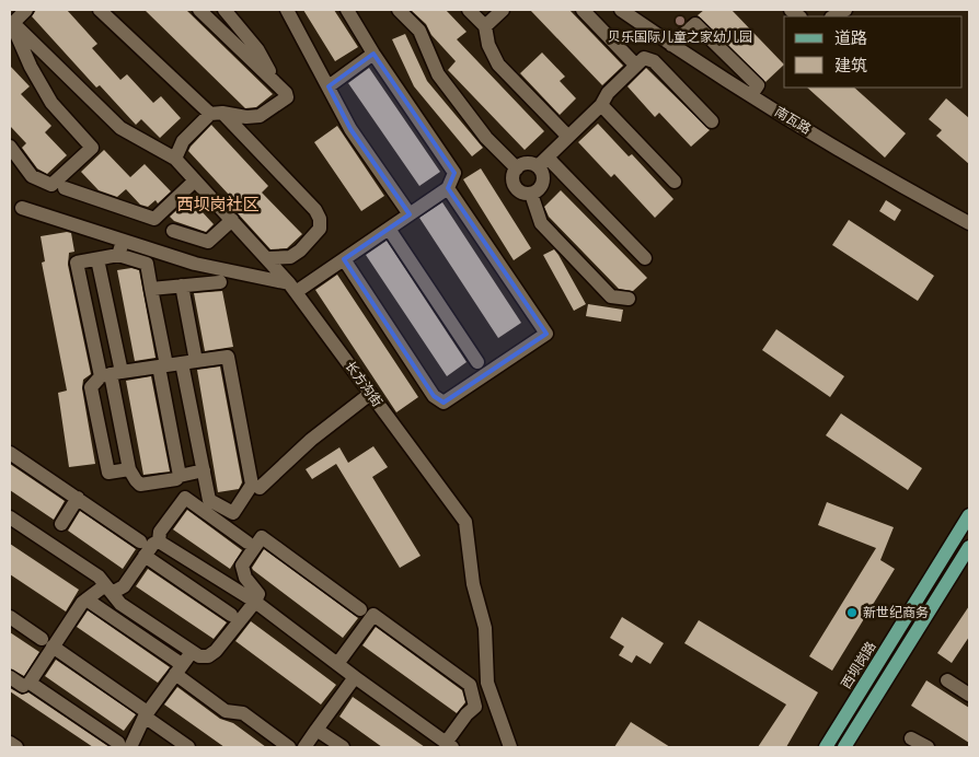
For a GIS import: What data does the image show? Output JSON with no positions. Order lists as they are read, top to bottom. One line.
{"streets":{"main road":["西坝岗路"],"street":["南瓦路","长方沟街"]},"districts":["西坝岗社区"],"places":["贝乐国际儿童之家幼儿园","新世纪商务"],"legend":["道路","建筑"]}
